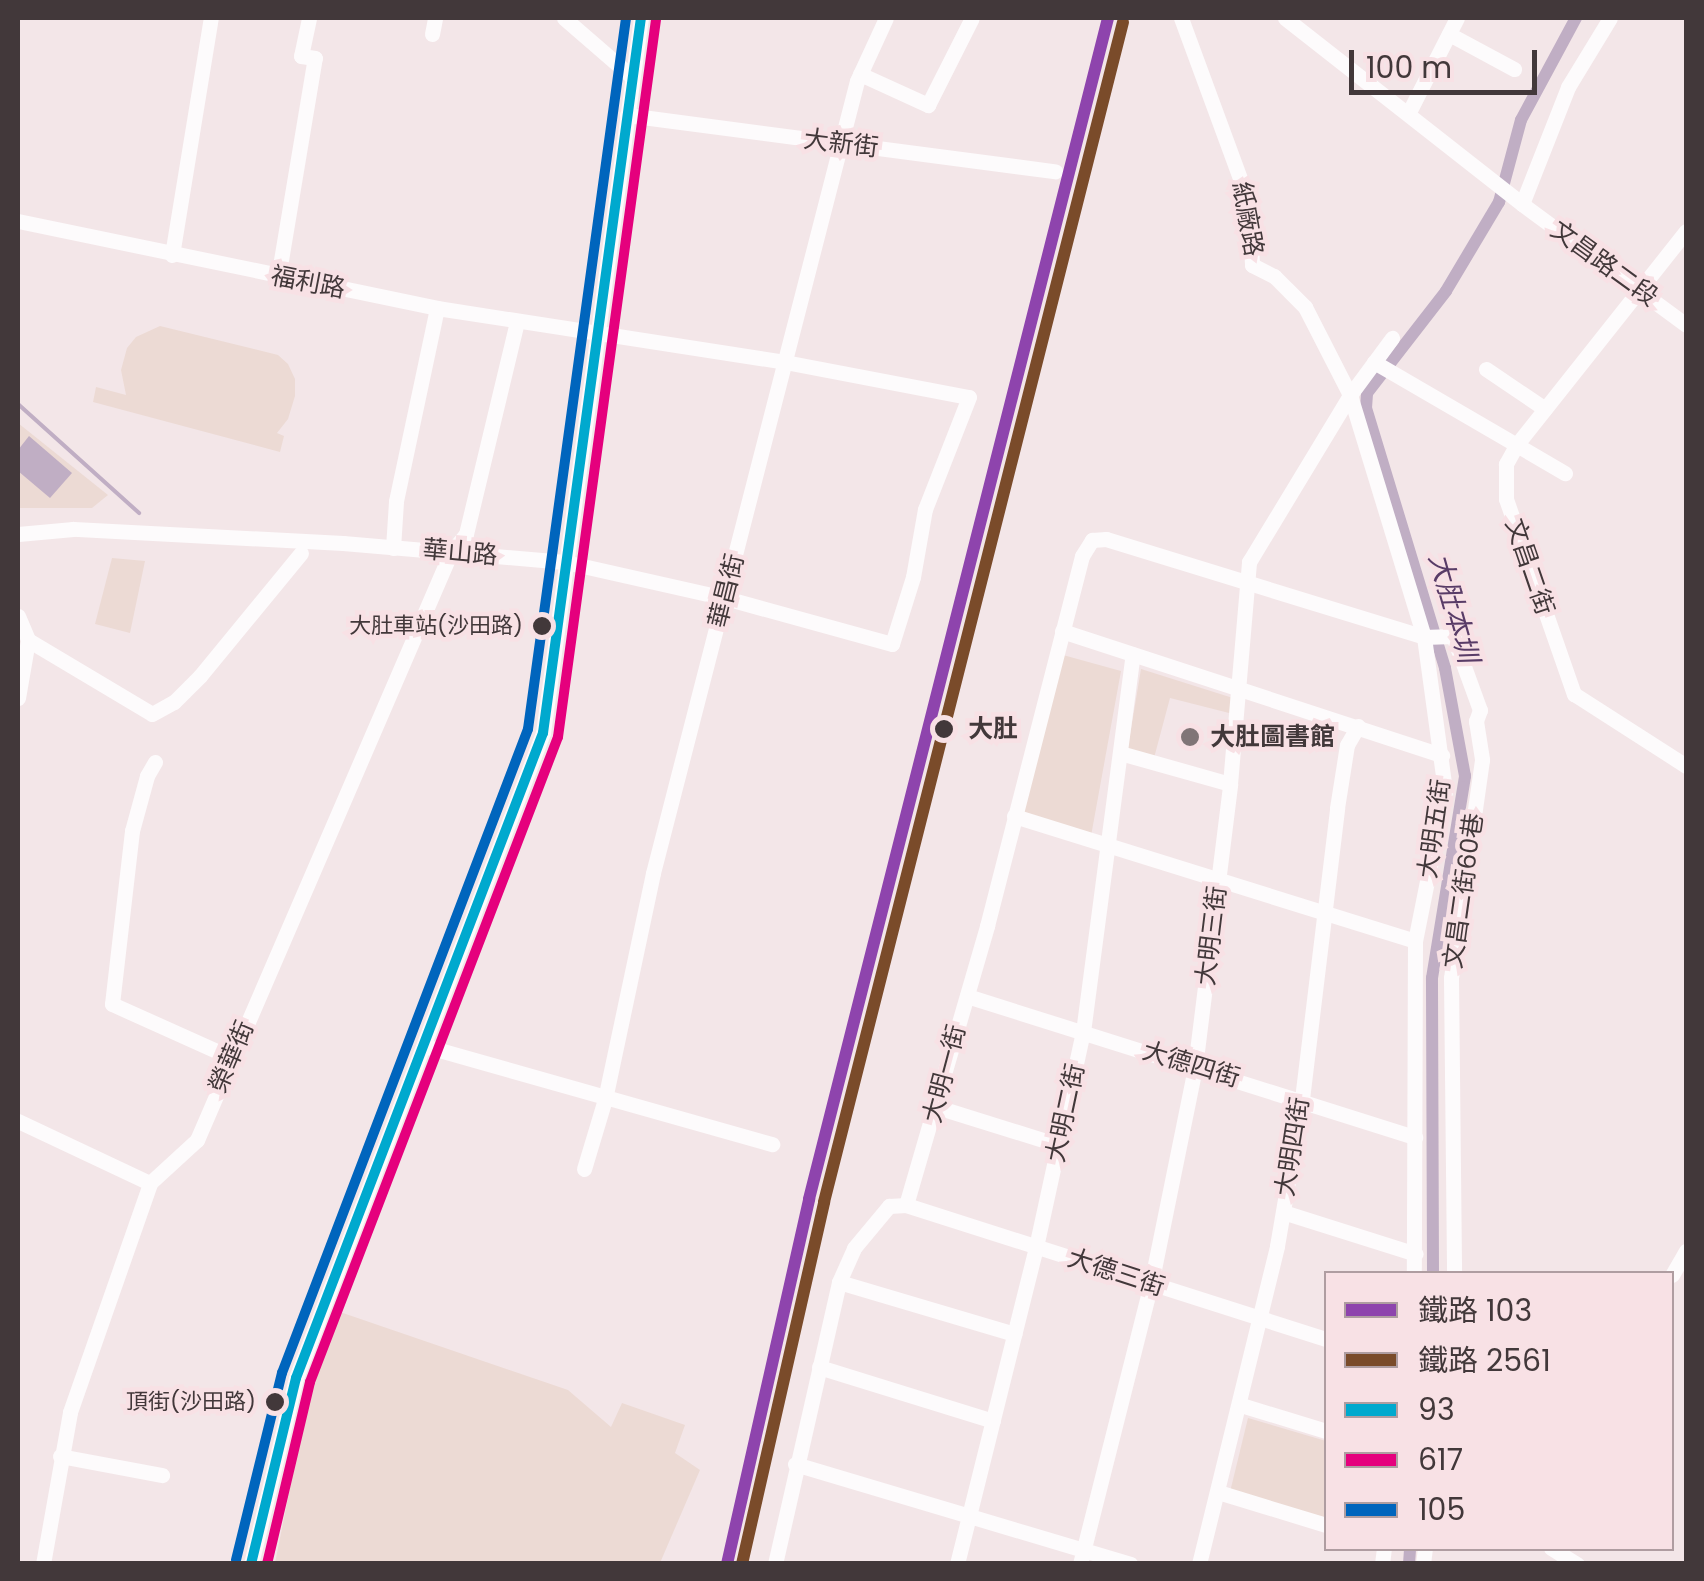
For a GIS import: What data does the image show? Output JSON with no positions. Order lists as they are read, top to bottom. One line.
{"streets":{"street":["大新街","紙廠路","文昌路二段","福利路","華山路","文昌二街","華昌街","大明五街","文昌二街60巷","大明三街","榮華街","大德四街","大明一街","大明二街","大明四街","大德三街"]},"crossings":[["大新街","華昌街"],["紙廠路","大明五街"],["紙廠路","大明三街"],["文昌路二段","文昌二街"],["福利路","華山路"],["福利路","華昌街"],["福利路","榮華街"],["華山路","華昌街"],["華山路","榮華街"],["大明五街","文昌二街60巷"],["大明五街","大明三街"],["大明五街","大德四街"],["大明三街","大德四街"],["大明三街","大明一街"],["大明三街","大德三街"],["大德四街","大明一街"],["大德四街","大明二街"],["大德四街","大明四街"],["大明一街","大德三街"],["大明二街","大德三街"],["大明四街","大德三街"]],"water":["大肚本圳"],"places":["大肚車站(沙田路)","大肚","大肚圖書館","頂街(沙田路)"],"lines":["rail line 103","transit line 93","transit line 105","transit line 617","rail line 2561"],"legend":["鐵路 103","鐵路 2561","93","617","105"],"scale_bar":"100 m"}
